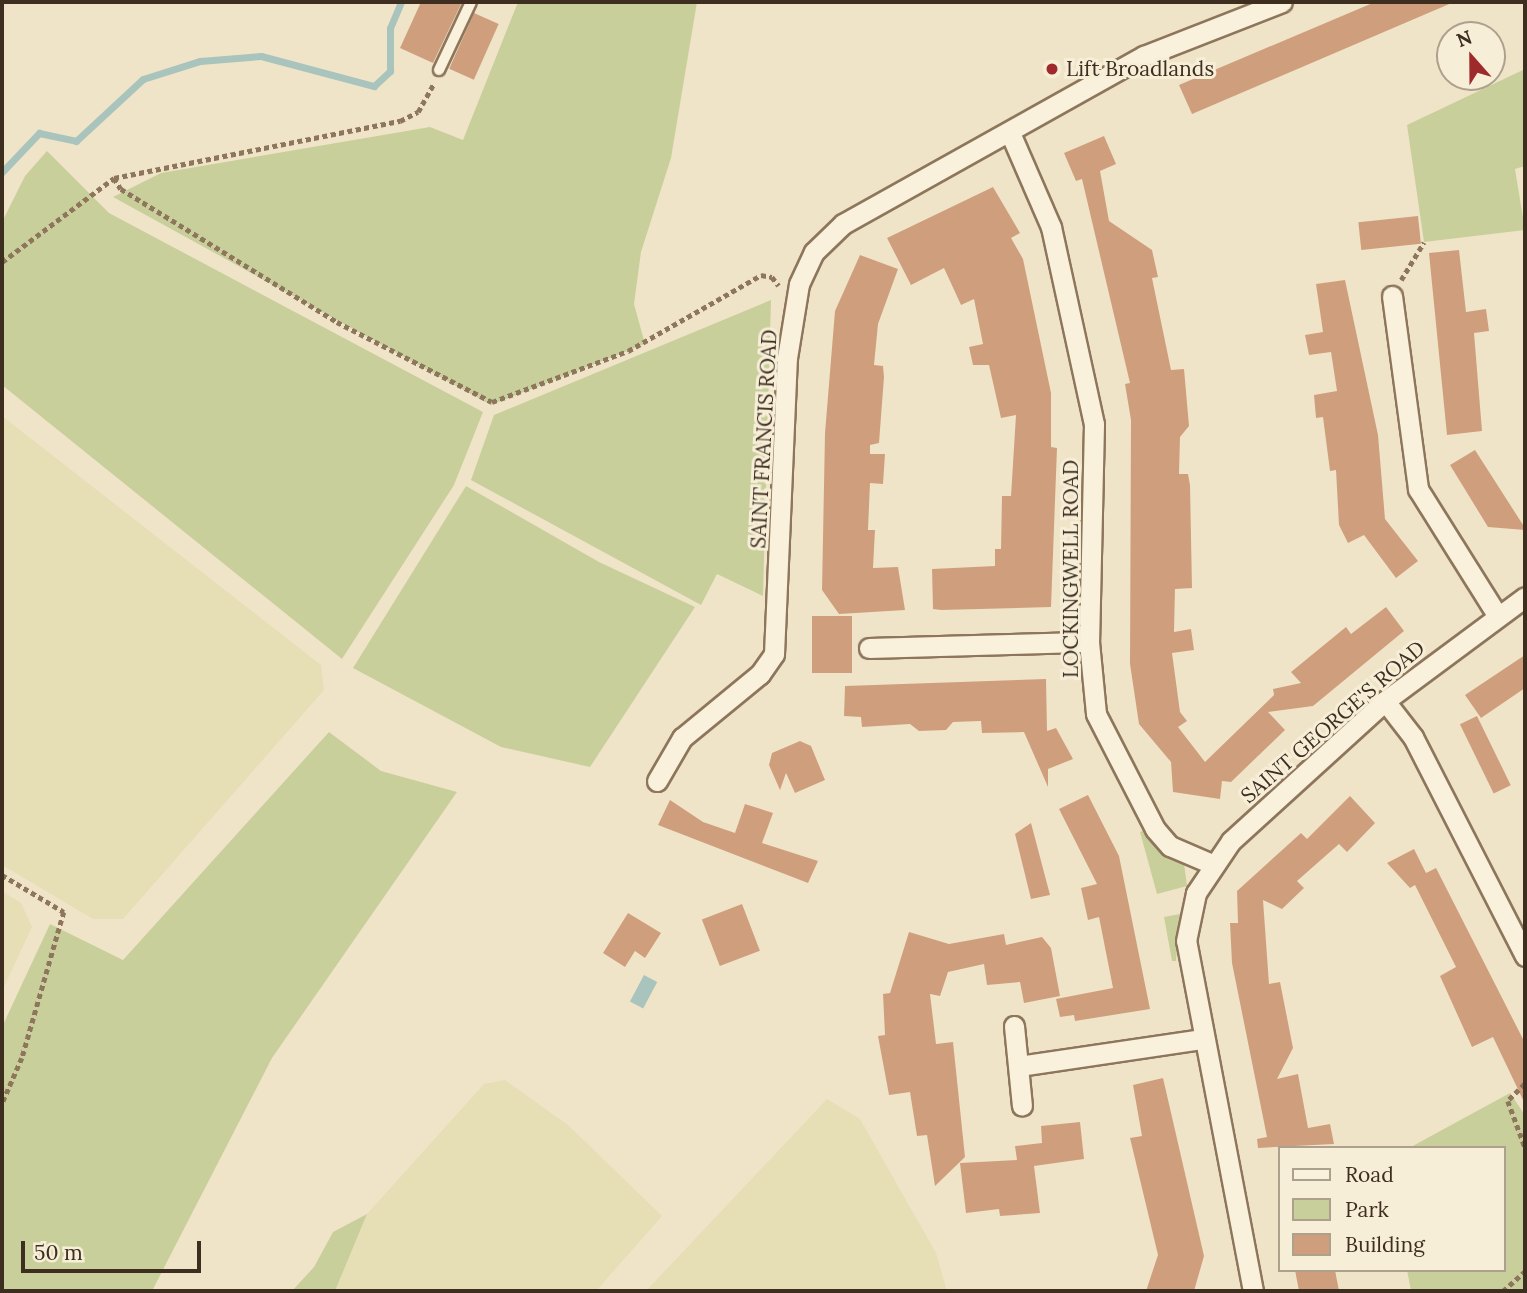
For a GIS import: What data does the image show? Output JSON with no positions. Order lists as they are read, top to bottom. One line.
{"streets":{"street":["SAINT FRANCIS ROAD","LOCKINGWELL ROAD","SAINT GEORGE'S ROAD"]},"crossings":[["SAINT FRANCIS ROAD","LOCKINGWELL ROAD"],["LOCKINGWELL ROAD","SAINT GEORGE'S ROAD"]],"places":["Lift Broadlands"],"legend":["Road","Park","Building"],"scale_bar":"50 m","north":"top"}
